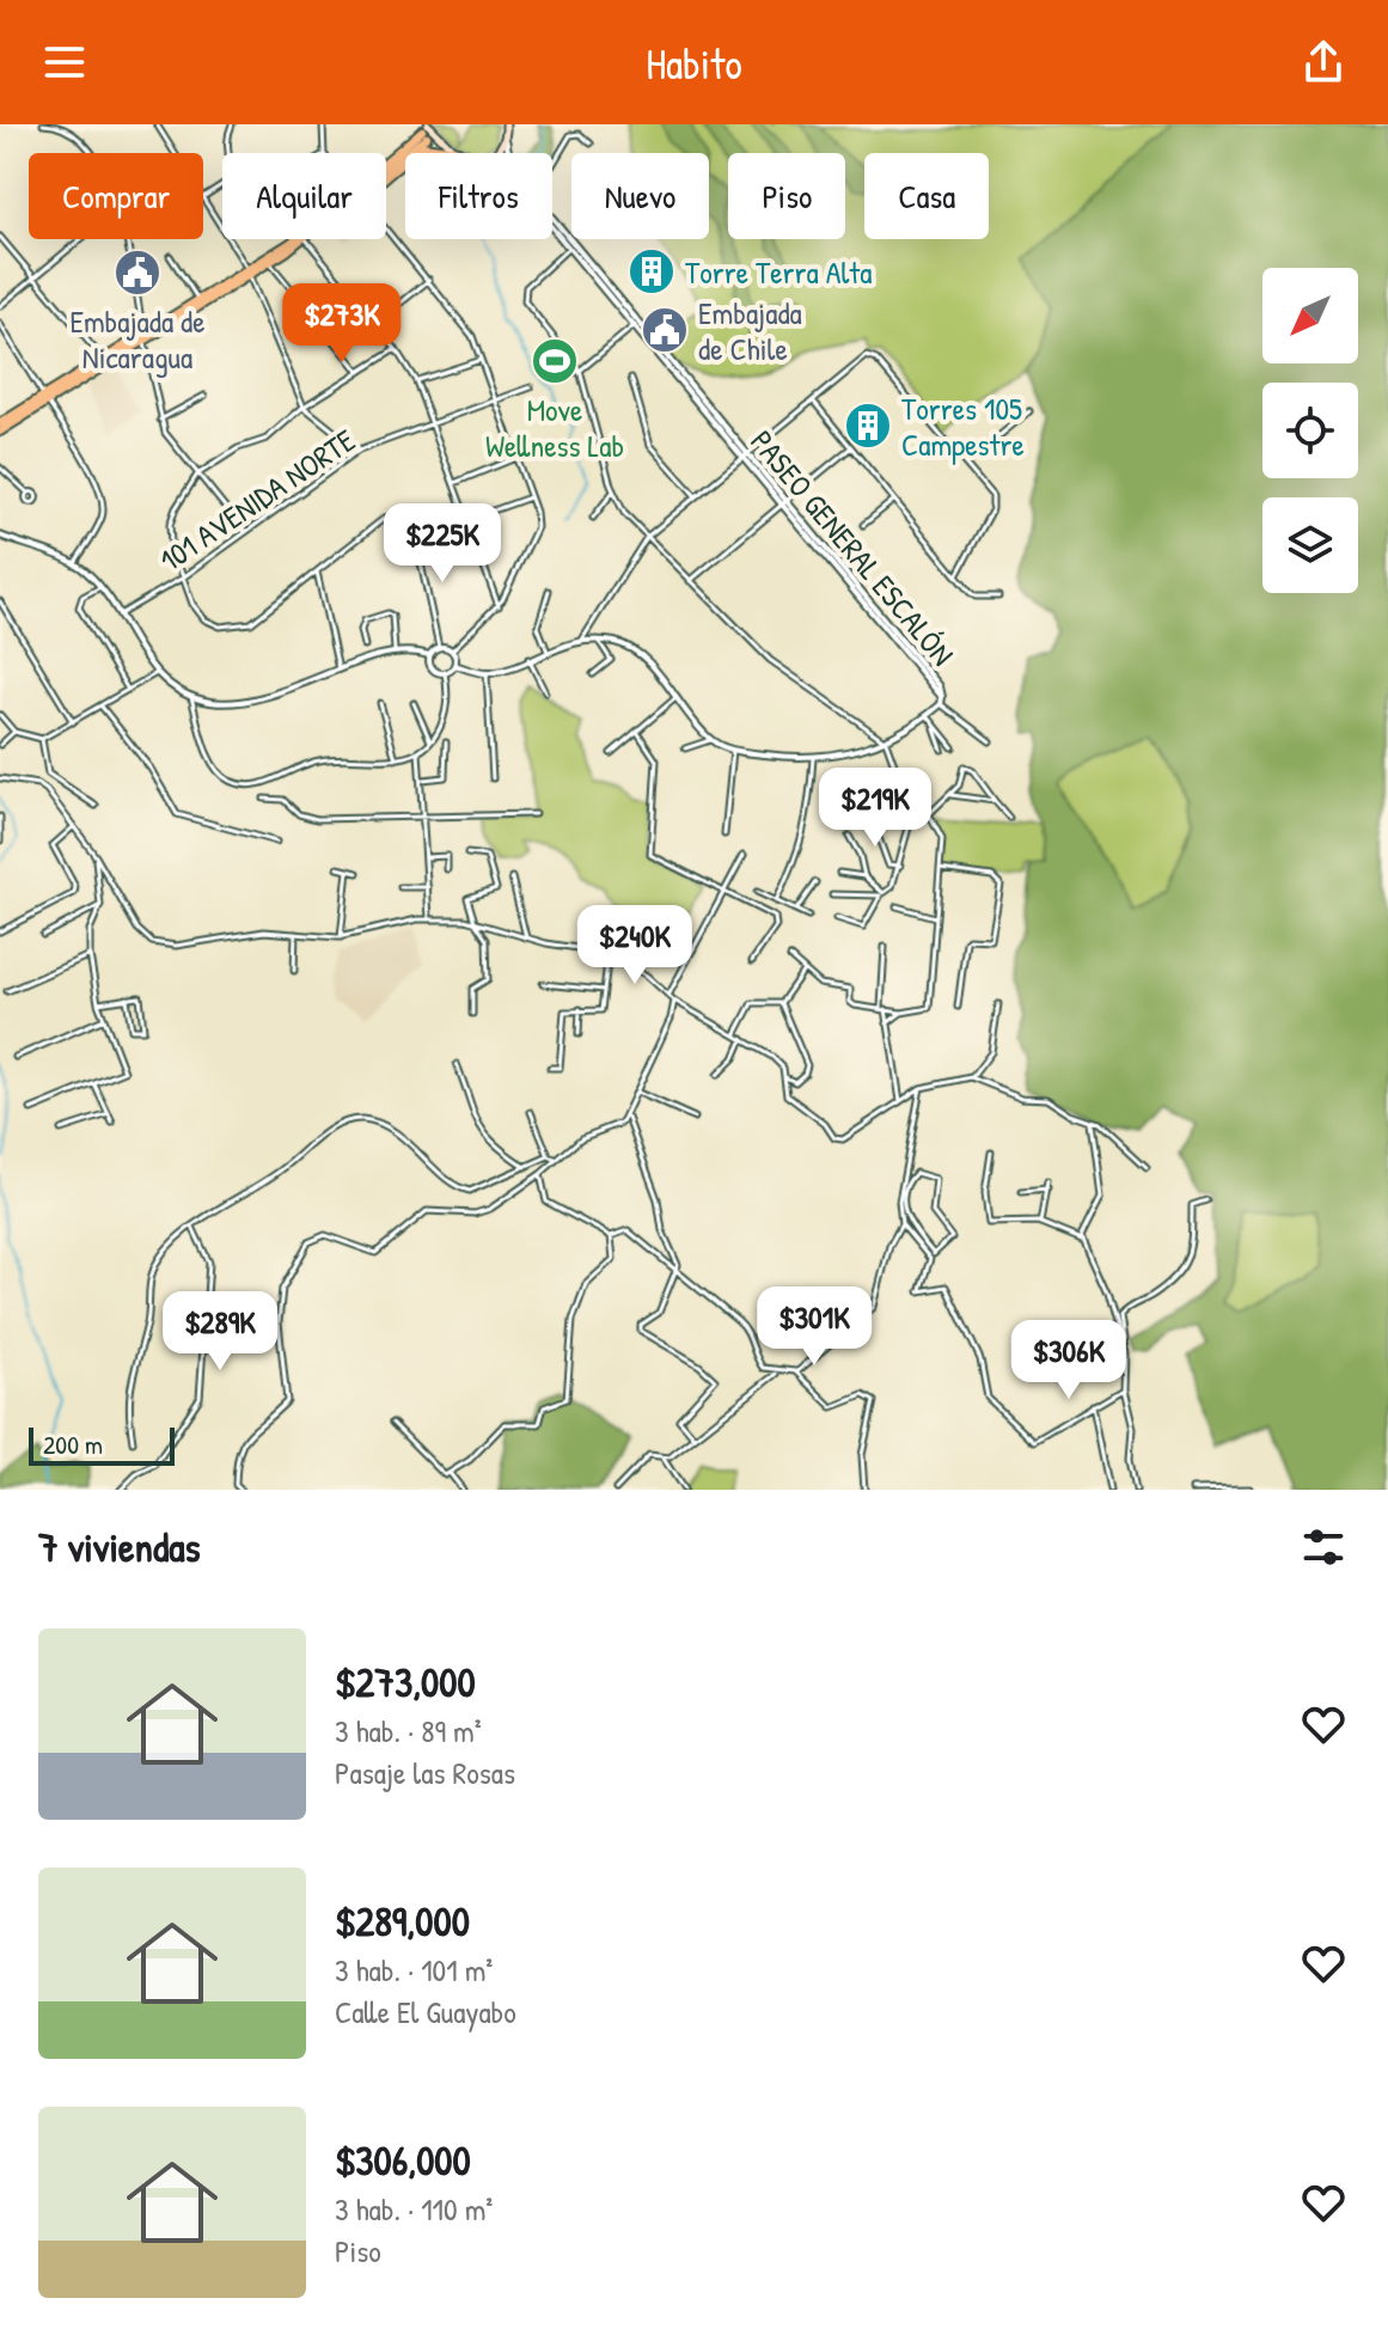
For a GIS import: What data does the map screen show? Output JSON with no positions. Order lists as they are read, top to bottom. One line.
{"streets":{"street":["101 AVENIDA NORTE","PASEO GENERAL ESCALÓN"]},"places":{"building":["Torre Terra Alta","Torres 105 Campestre"],"public building":["Embajada de Nicaragua","Embajada de Chile"],"sports":["Move Wellness Lab"]},"scale_bar":"200 m","north":"bottom left","page":{"header":"Habito","chip":["Comprar","Alquilar","Filtros","Nuevo","Piso","Casa"],"price":["$273K","$225K","$219K","$240K","$301K","$289K","$306K"],"scale":"200 m","heading":"7 viviendas","list":[{"name":"$273,000","note":"3 hab. · 89 m² · Pasaje las Rosas"},{"name":"$289,000","note":"3 hab. · 101 m² · Calle El Guayabo"},{"name":"$306,000","note":"3 hab. · 110 m² · Piso"}]}}
